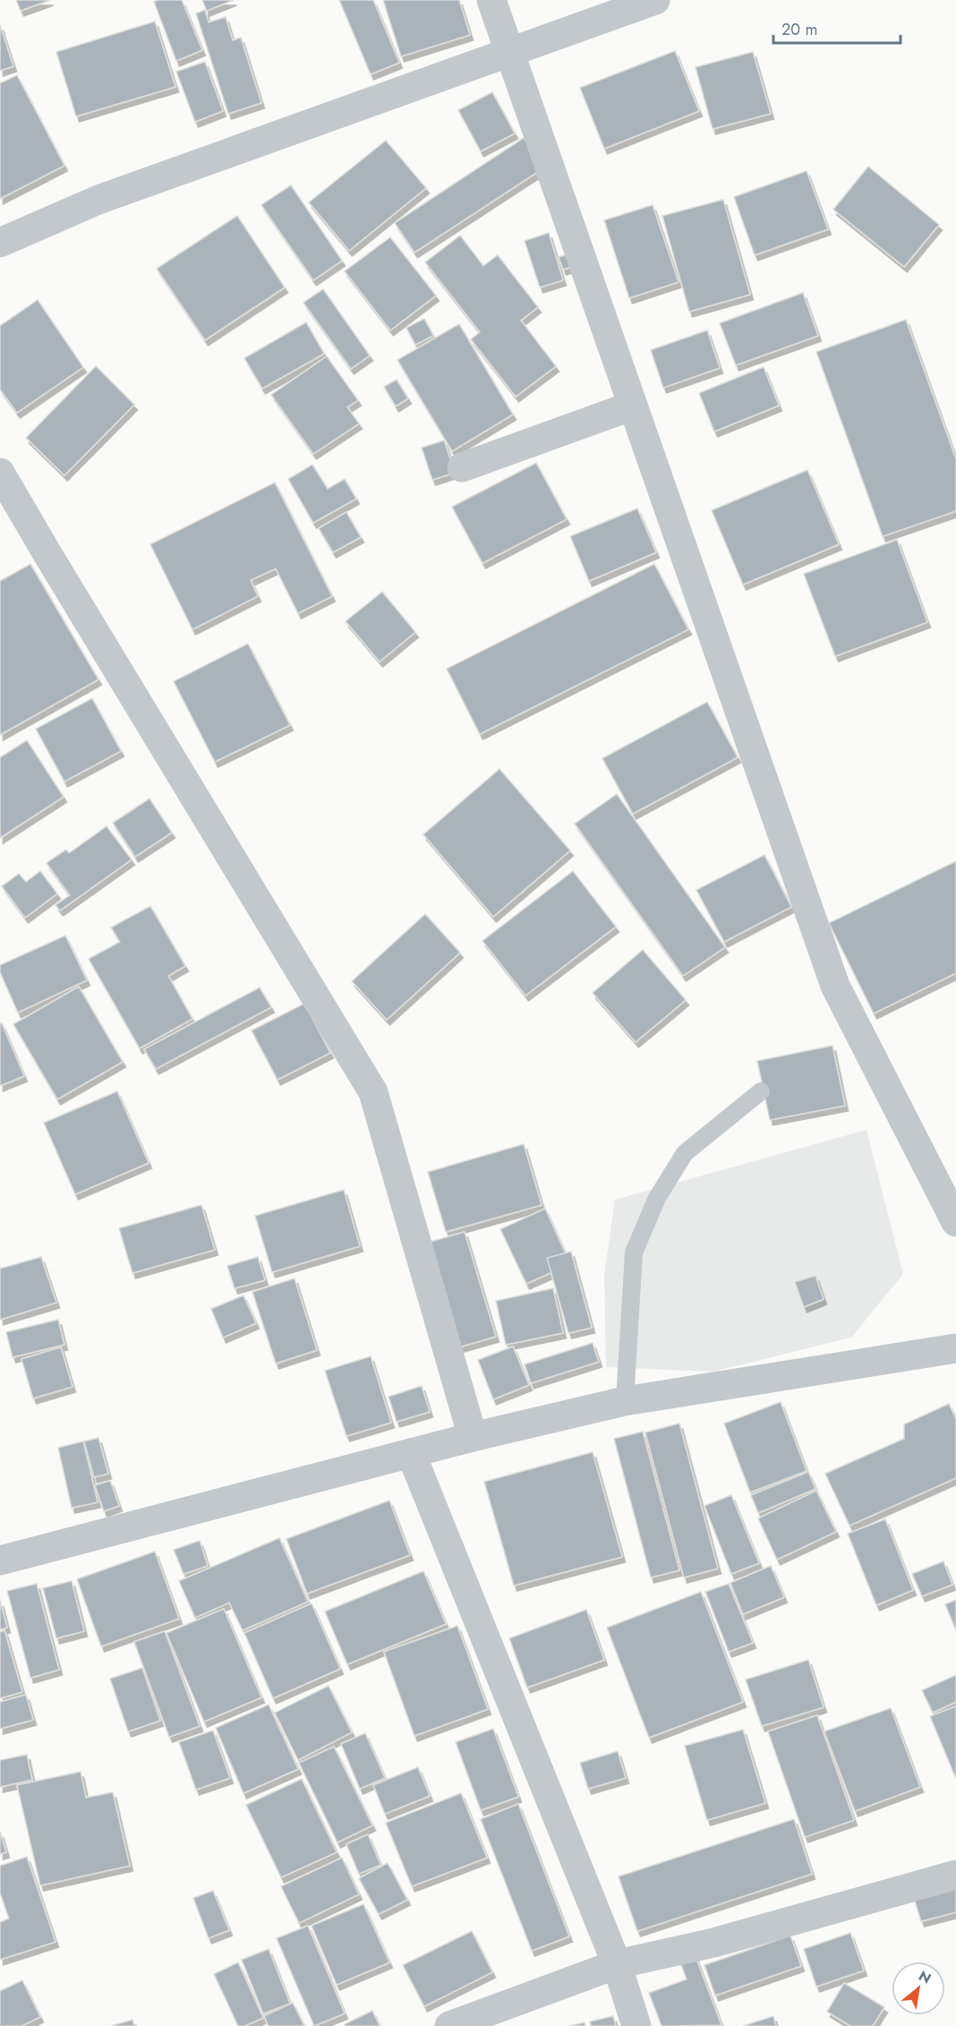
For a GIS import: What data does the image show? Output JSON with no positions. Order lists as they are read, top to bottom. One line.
{"scale_bar":"20 m","north":"top right"}
